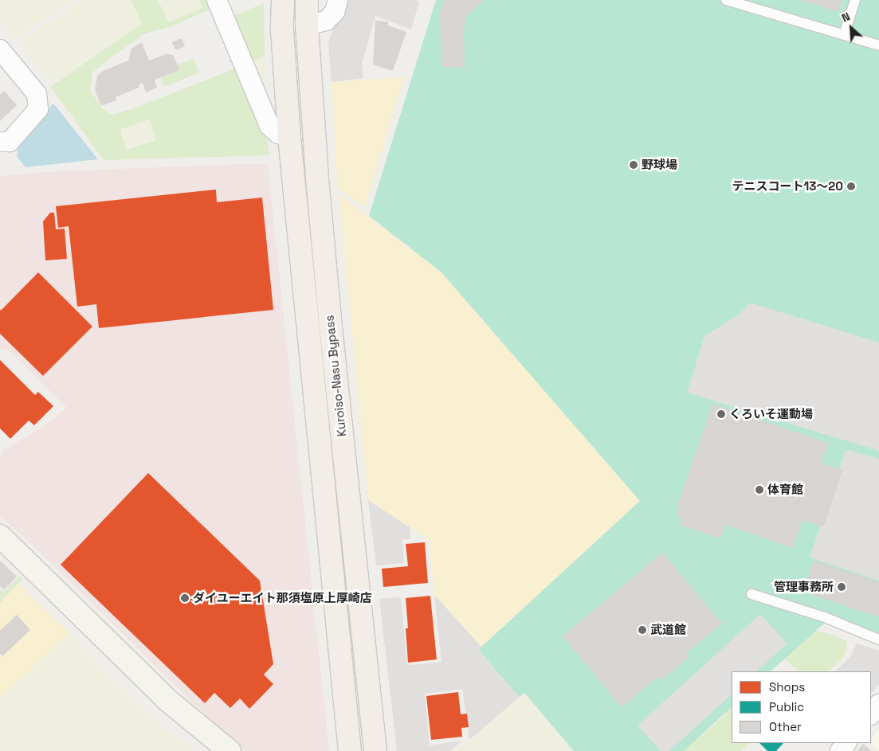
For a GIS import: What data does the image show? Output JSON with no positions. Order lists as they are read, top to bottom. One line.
{"streets":{"main road":["Kuroiso-Nasu Bypass"]},"places":["野球場","テニスコート13～20","くろいそ運動場","体育館","管理事務所","ダイユーエイト那須塩原上厚崎店","武道館"],"legend":["Shops","Public","Other"],"north":"top left"}
